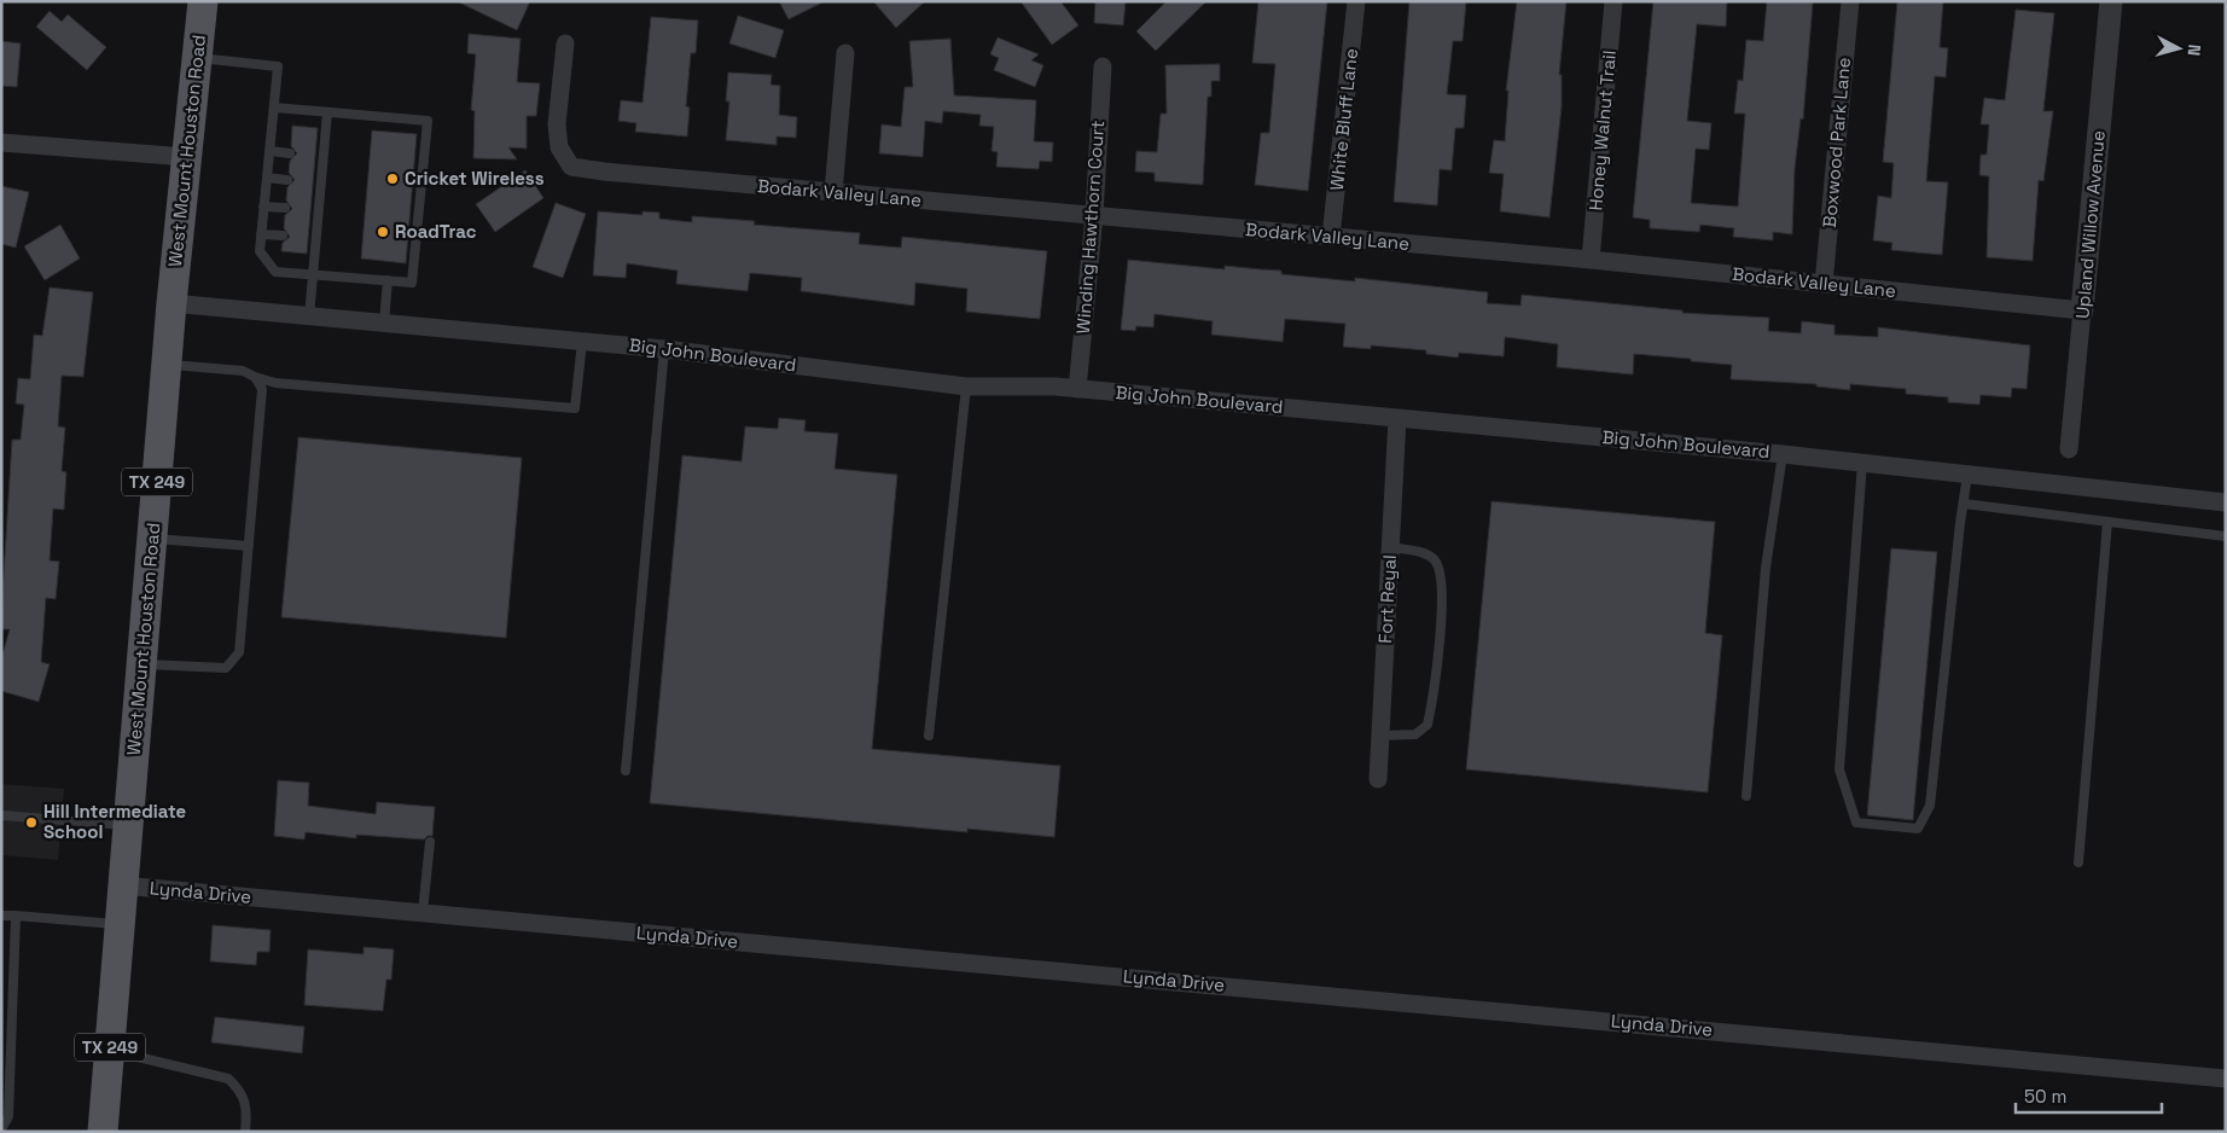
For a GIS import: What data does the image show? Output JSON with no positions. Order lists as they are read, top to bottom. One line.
{"streets":{"main road":["West Mount Houston Road","TX 249"],"street":["White Bluff Lane","Honey Walnut Trail","Boxwood Park Lane","Bodark Valley Lane","Upland Willow Avenue","Winding Hawthorn Court","Big John Boulevard","Fort Reyal","Lynda Drive"]},"crossings":[["White Bluff Lane","Bodark Valley Lane"],["Honey Walnut Trail","Bodark Valley Lane"],["Boxwood Park Lane","Bodark Valley Lane"],["West Mount Houston Road","Big John Boulevard"],["West Mount Houston Road","Lynda Drive"],["Bodark Valley Lane","Upland Willow Avenue"],["Bodark Valley Lane","Winding Hawthorn Court"],["Winding Hawthorn Court","Big John Boulevard"],["Big John Boulevard","Fort Reyal"]],"places":["Cricket Wireless","RoadTrac","Hill Intermediate School"],"scale_bar":"50 m","north":"right"}
